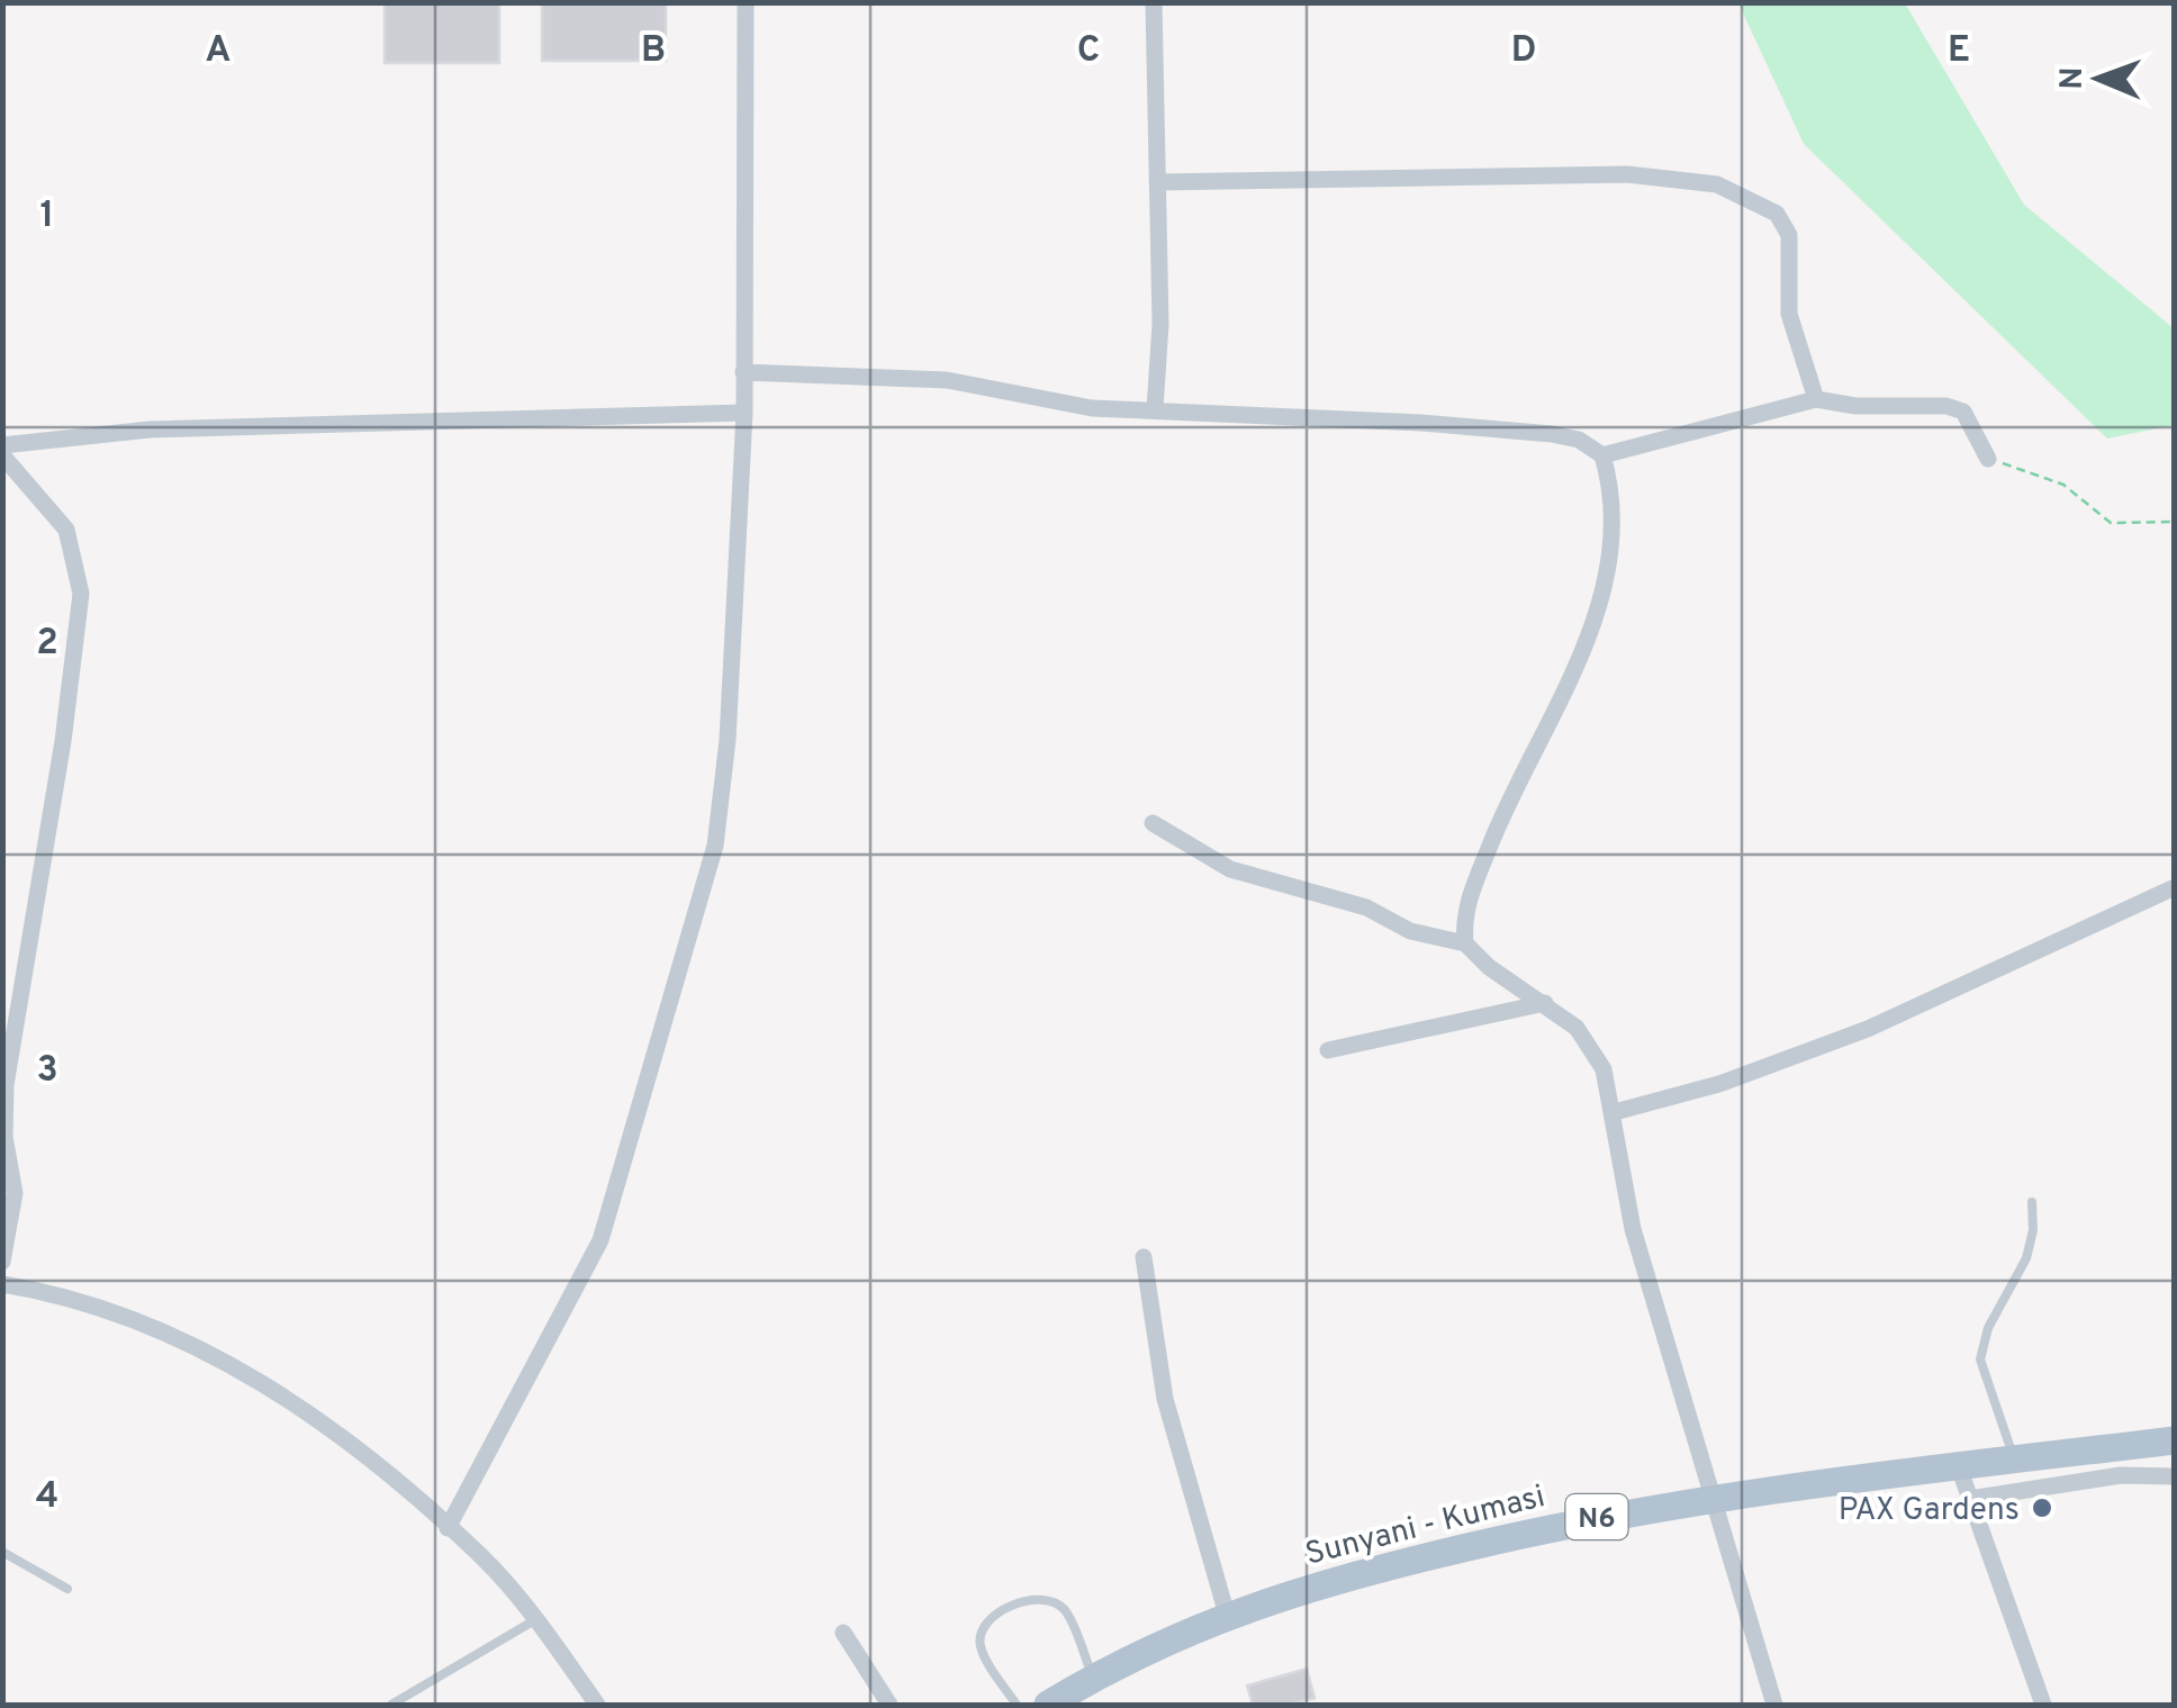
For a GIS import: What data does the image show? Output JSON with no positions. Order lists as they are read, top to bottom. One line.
{"streets":{"main road":["N6","Sunyani - Kumasi"]},"places":["PAX Gardens"],"north":"left","grid":{"columns":["A","B","C","D","E"],"rows":["1","2","3","4"]}}
